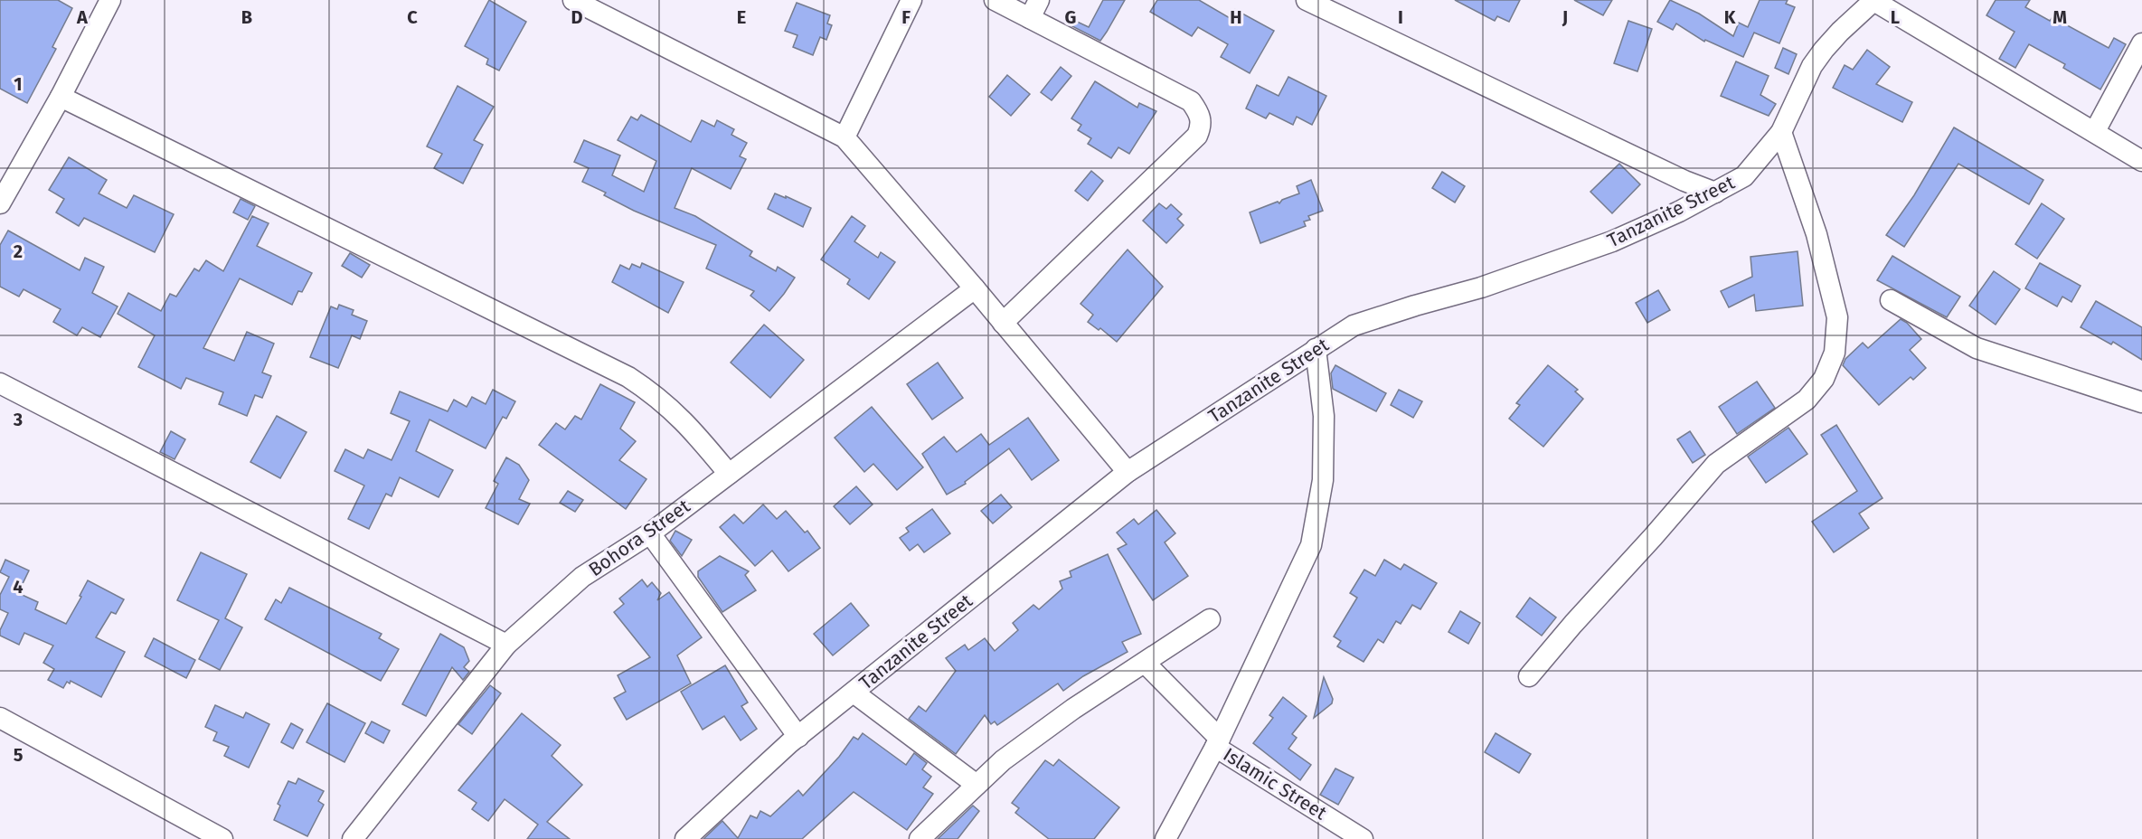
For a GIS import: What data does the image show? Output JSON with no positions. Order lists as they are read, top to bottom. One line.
{"streets":{"street":["Tanzanite Street","Bohora Street","Islamic Street"]},"grid":{"columns":["A","B","C","D","E","F","G","H","I","J","K","L","M"],"rows":["1","2","3","4","5"]}}
